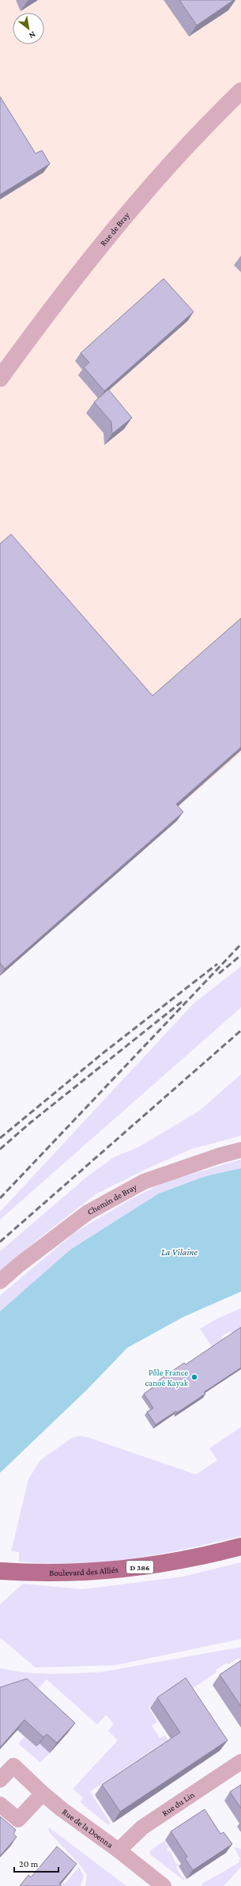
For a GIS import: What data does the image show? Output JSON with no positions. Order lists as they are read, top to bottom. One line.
{"streets":{"main road":["D 386","Boulevard des Alliés"],"street":["Rue de Bray","Chemin de Bray","Rue du Lin","Rue de la Doenna"]},"crossings":[["Rue du Lin","Rue de la Doenna"]],"water":["La Vilaine"],"places":["Pôle France canoë Kayak"],"scale_bar":"20 m","north":"bottom right"}
